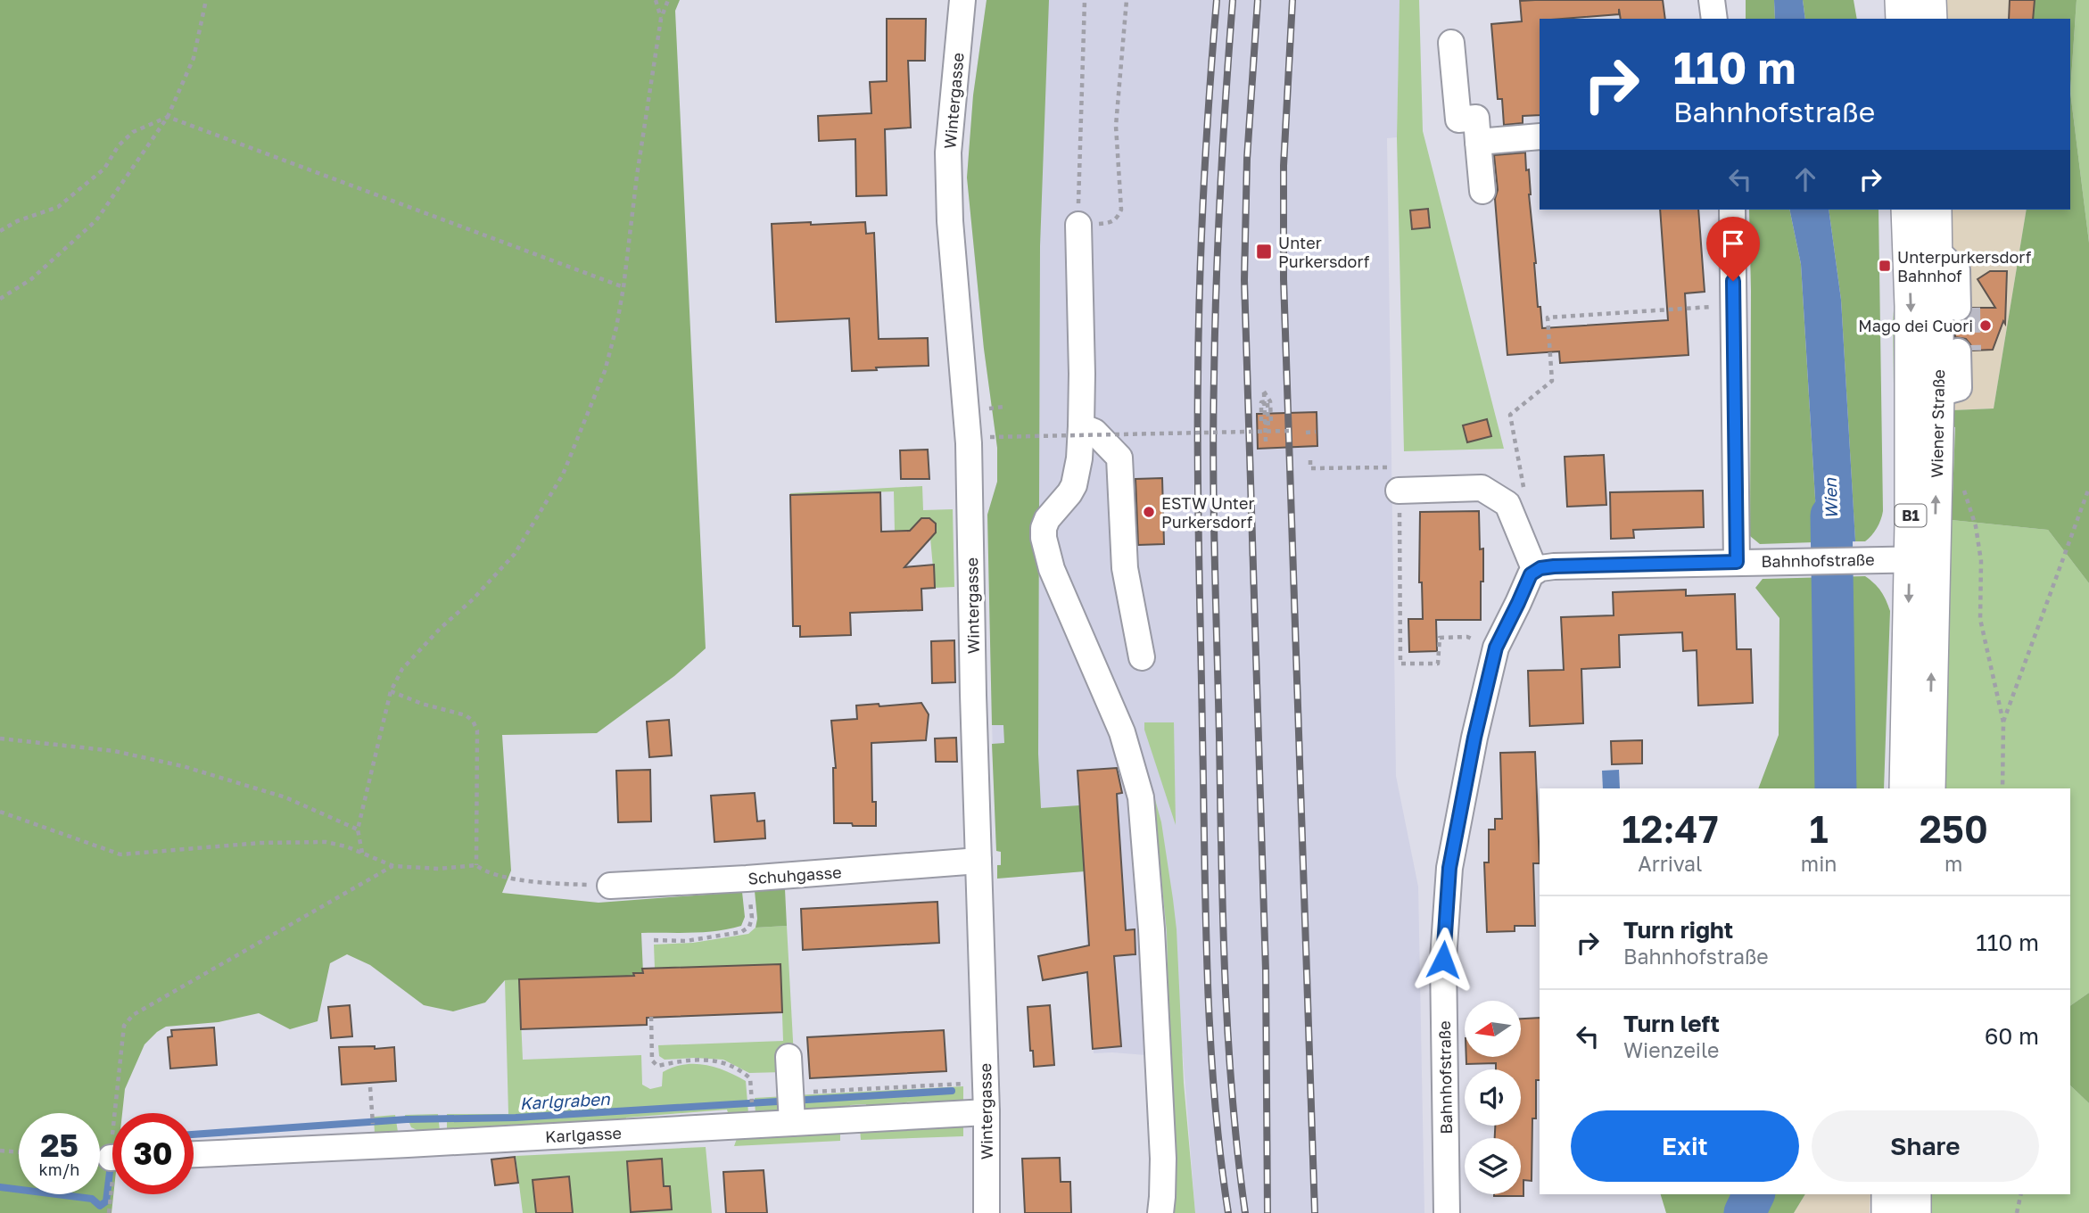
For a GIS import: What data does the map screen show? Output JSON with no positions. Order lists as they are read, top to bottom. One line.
{"streets":{"main road":["Wiener Straße","B1"],"street":["Wintergasse","Bahnhofstraße","Schuhgasse","Karlgasse"]},"crossings":[["Wintergasse","Schuhgasse"],["Wintergasse","Karlgasse"],["Wiener Straße","Bahnhofstraße"]],"water":["Wien","Karlgraben"],"places":{"transit":["Unter Purkersdorf","Unterpurkersdorf Bahnhof"],"other":["Mago dei Cuori","ESTW Unter Purkersdorf"]},"north":"left","page":{"turn":["110 m","Bahnhofstraße"],"eta":["12:47","Arrival","1","min","250","m"],"list":[{"name":"Turn right","note":"Bahnhofstraße","value":"110 m"},{"name":"Turn left","note":"Wienzeile","value":"60 m"}],"buttons":["Exit","Share"],"speed":"25 km/h","limit":"30"}}
